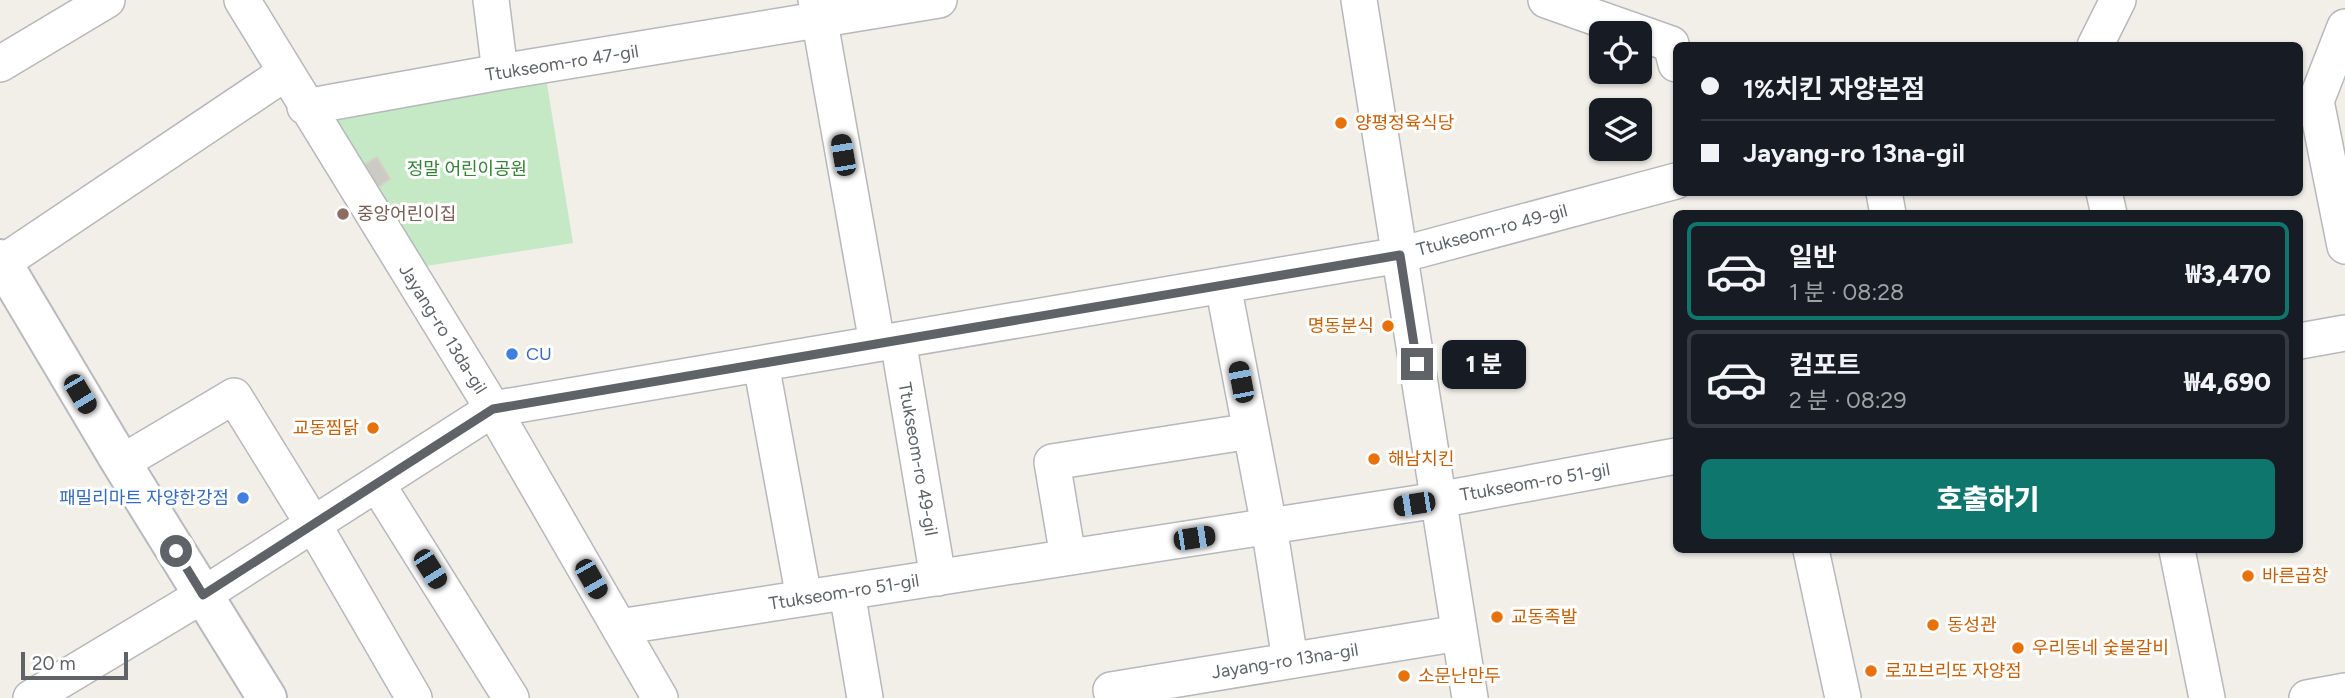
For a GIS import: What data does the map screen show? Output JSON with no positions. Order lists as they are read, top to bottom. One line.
{"streets":{"street":["Ttukseom-ro 47-gil","Ttukseom-ro 49-gil","Jayang-ro 13da-gil","Ttukseom-ro 51-gil","Jayang-ro 13na-gil"]},"crossings":[["Ttukseom-ro 47-gil","Jayang-ro 13da-gil"],["Ttukseom-ro 49-gil","Jayang-ro 13da-gil"],["Ttukseom-ro 49-gil","Ttukseom-ro 51-gil"],["Jayang-ro 13da-gil","Ttukseom-ro 51-gil"]],"parks":["정말 어린이공원"],"places":["양평정육식당","중앙어린이집","명동분식","CU","교동찜닭","해남치킨","패밀리마트 자양한강점","바른곱창","교동족발","동성관","우리동네 숯불갈비","로꼬브리또 자양점","소문난만두"],"scale_bar":"20 m","page":{"banner":["1%치킨 자양본점","Jayang-ro 13na-gil"],"list":[{"name":"일반","note":"1 분 · 08:28","value":"₩3,470"},{"name":"컴포트","note":"2 분 · 08:29","value":"₩4,690"}],"bubble":"1 분","buttons":"호출하기","scale":"20 m"}}
